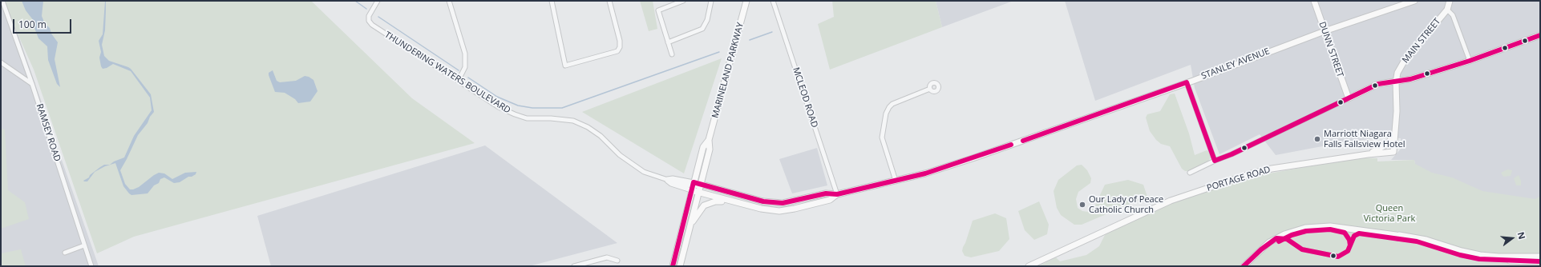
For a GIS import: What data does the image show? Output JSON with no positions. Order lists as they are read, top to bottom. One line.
{"streets":{"main road":["MAIN STREET","DUNN STREET","STANLEY AVENUE","MARINELAND PARKWAY","PORTAGE ROAD"],"street":["THUNDERING WATERS BOULEVARD","MCLEOD ROAD","RAMSEY ROAD"]},"crossings":[["MAIN STREET","PORTAGE ROAD"],["DUNN STREET","STANLEY AVENUE"],["STANLEY AVENUE","MARINELAND PARKWAY"],["STANLEY AVENUE","THUNDERING WATERS BOULEVARD"],["STANLEY AVENUE","MCLEOD ROAD"],["MARINELAND PARKWAY","THUNDERING WATERS BOULEVARD"]],"parks":["Queen Victoria Park"],"places":["Marriott Niagara Falls Fallsview Hotel","Our Lady of Peace Catholic Church"],"scale_bar":"100 m","north":"right"}
